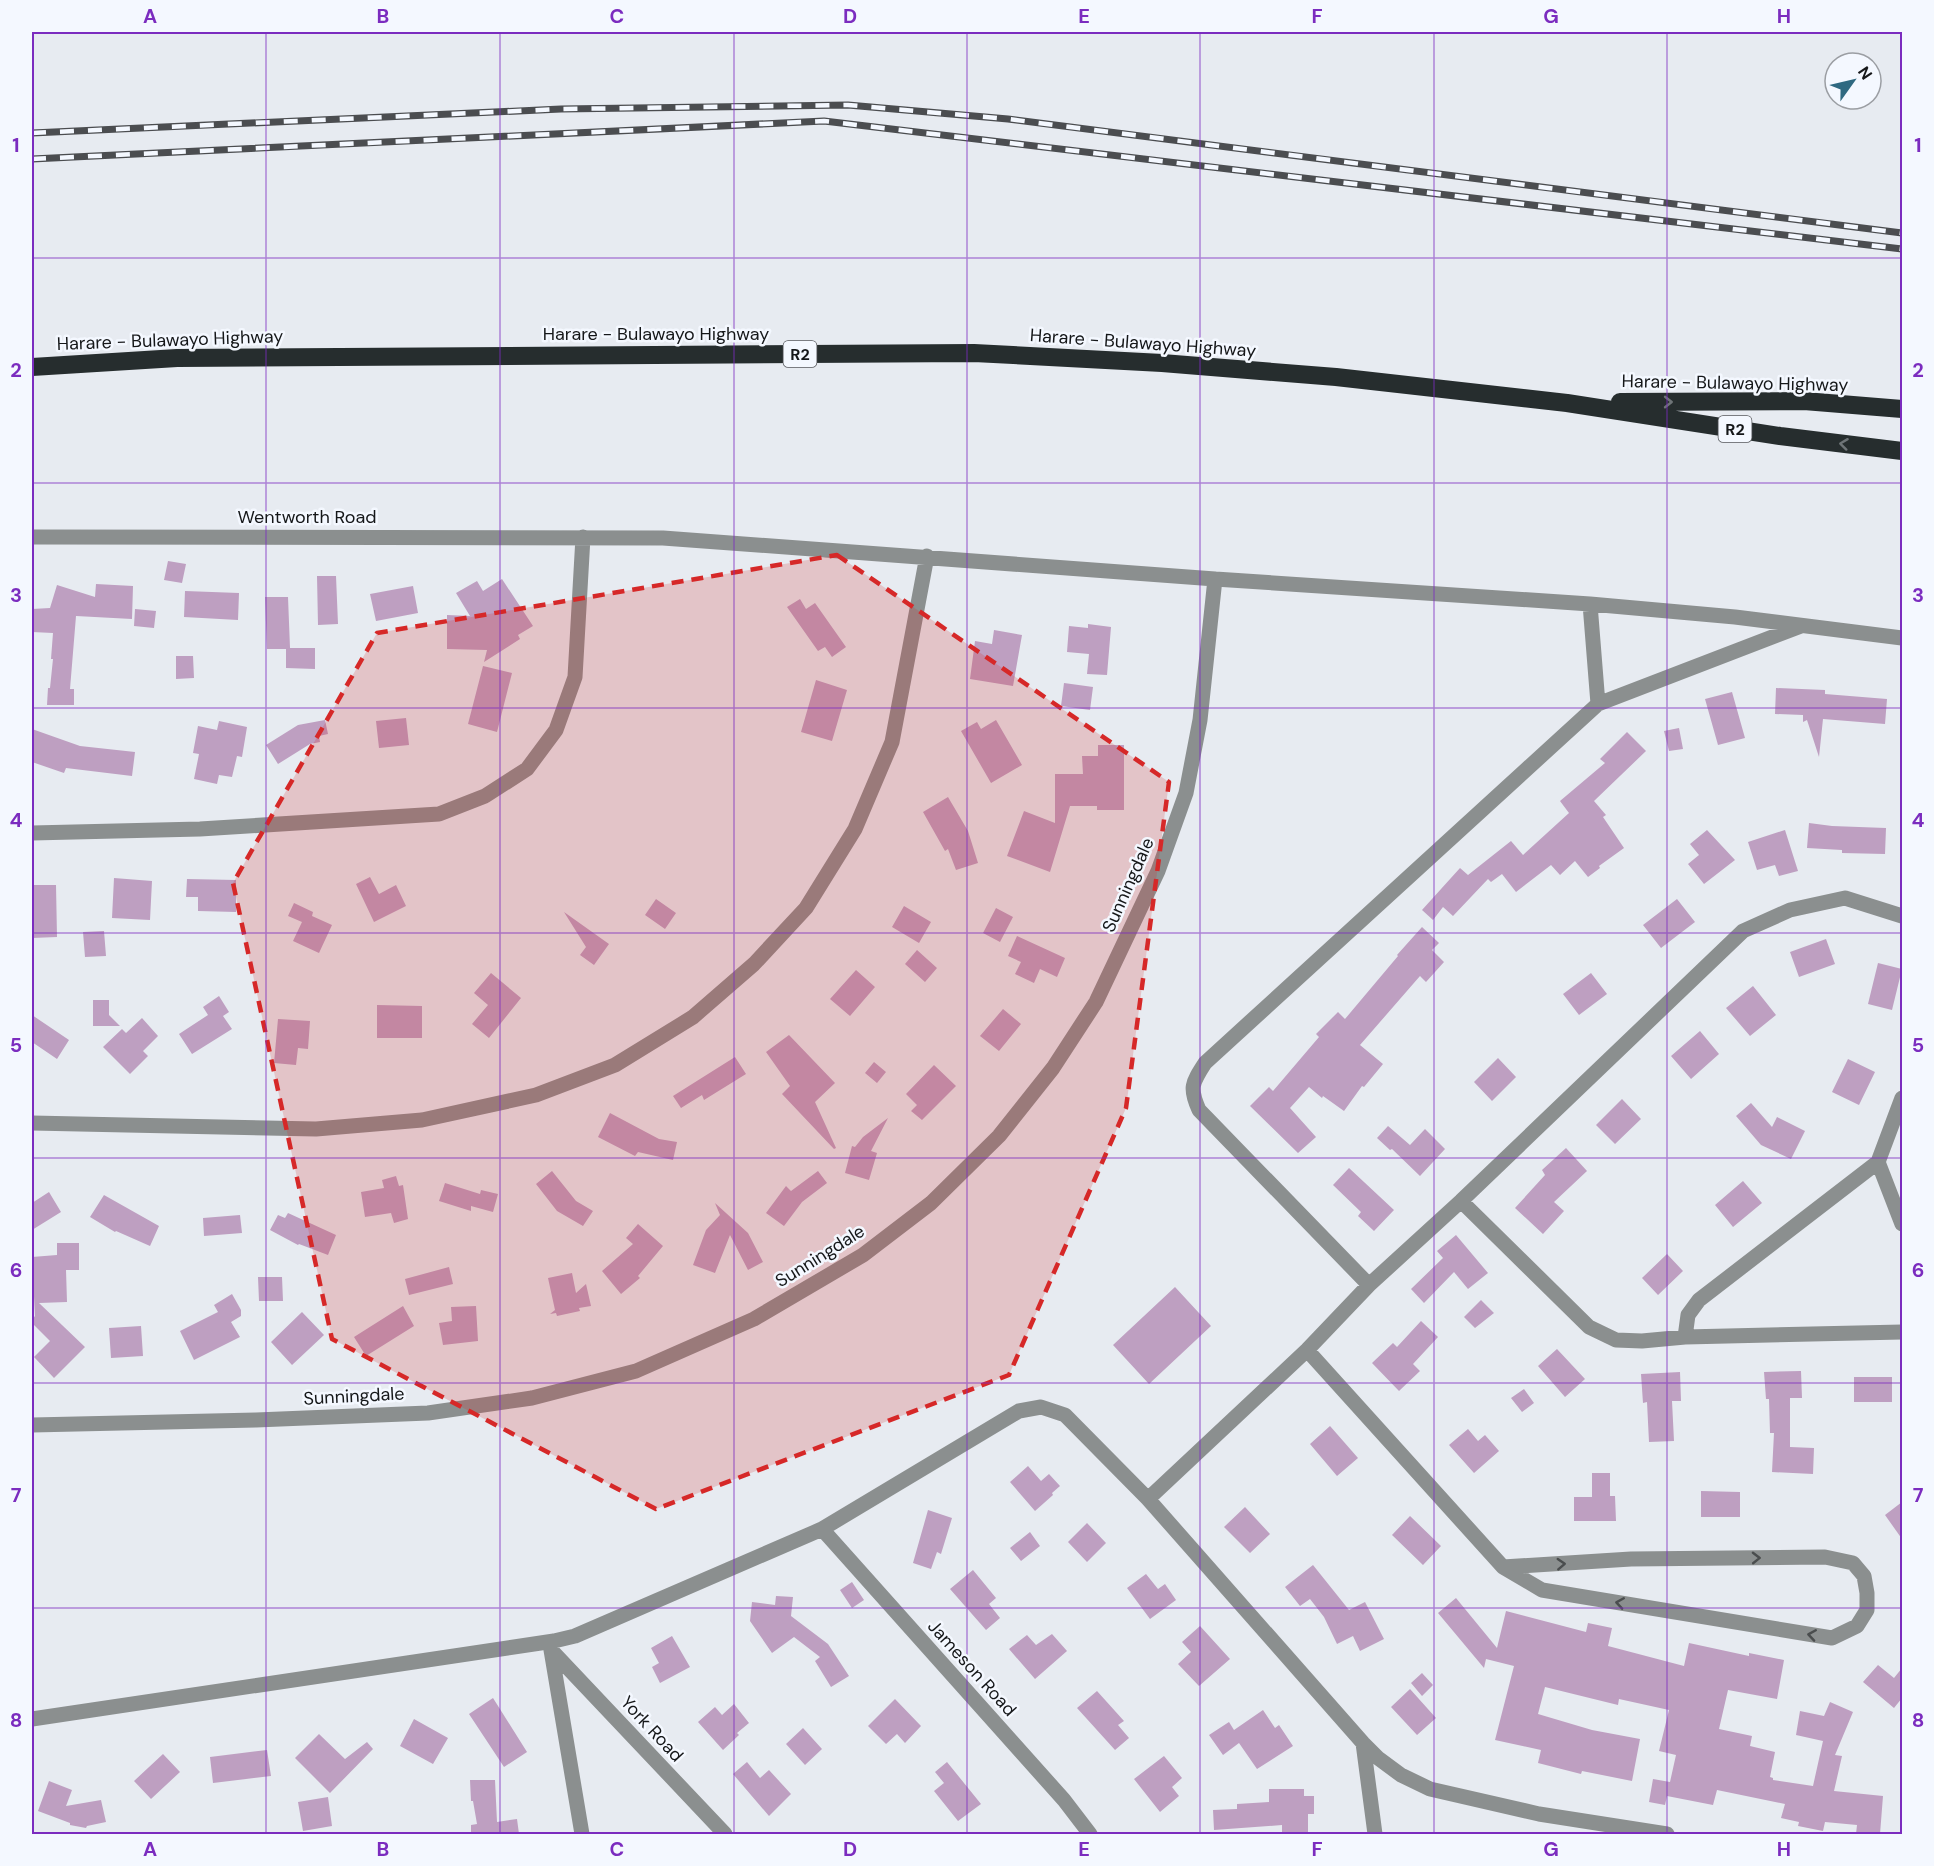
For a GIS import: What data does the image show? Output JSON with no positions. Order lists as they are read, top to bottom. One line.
{"streets":{"highway":["Harare - Bulawayo Highway","R2"],"street":["Wentworth Road","Sunningdale","Jameson Road","York Road"]},"crossings":[["Wentworth Road","Sunningdale"]],"north":"top right","grid":{"columns":["A","B","C","D","E","F","G","H"],"rows":["1","2","3","4","5","6","7","8"]}}
